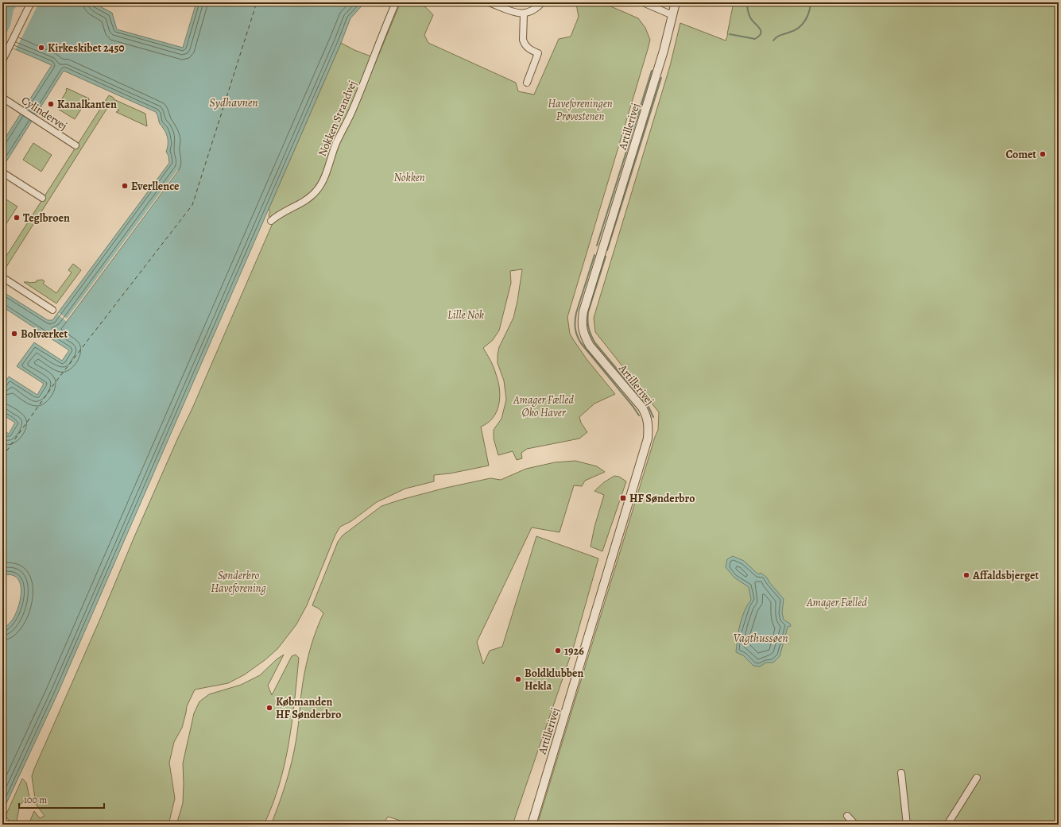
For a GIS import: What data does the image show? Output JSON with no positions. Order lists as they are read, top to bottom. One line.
{"streets":{"street":["Cylindervej","Nokken Strandvej","Artillerivej"]},"water":["Sydhavnen","Vagthussøen"],"parks":["Haveforeningen Prøvestenen","Nokken","Lille Nok","Amager Fælled Øko Haver","Sønderbro Haveforening","Amager Fælled"],"places":{"other":["Kirkeskibet 2450","Kanalkanten","Comet","Everllence","Teglbroen","Bolværket","Affaldsbjerget","1926","Boldklubben Hekla","Købmanden HF Sønderbro"],"transit":["HF Sønderbro"]},"scale_bar":"100 m"}
